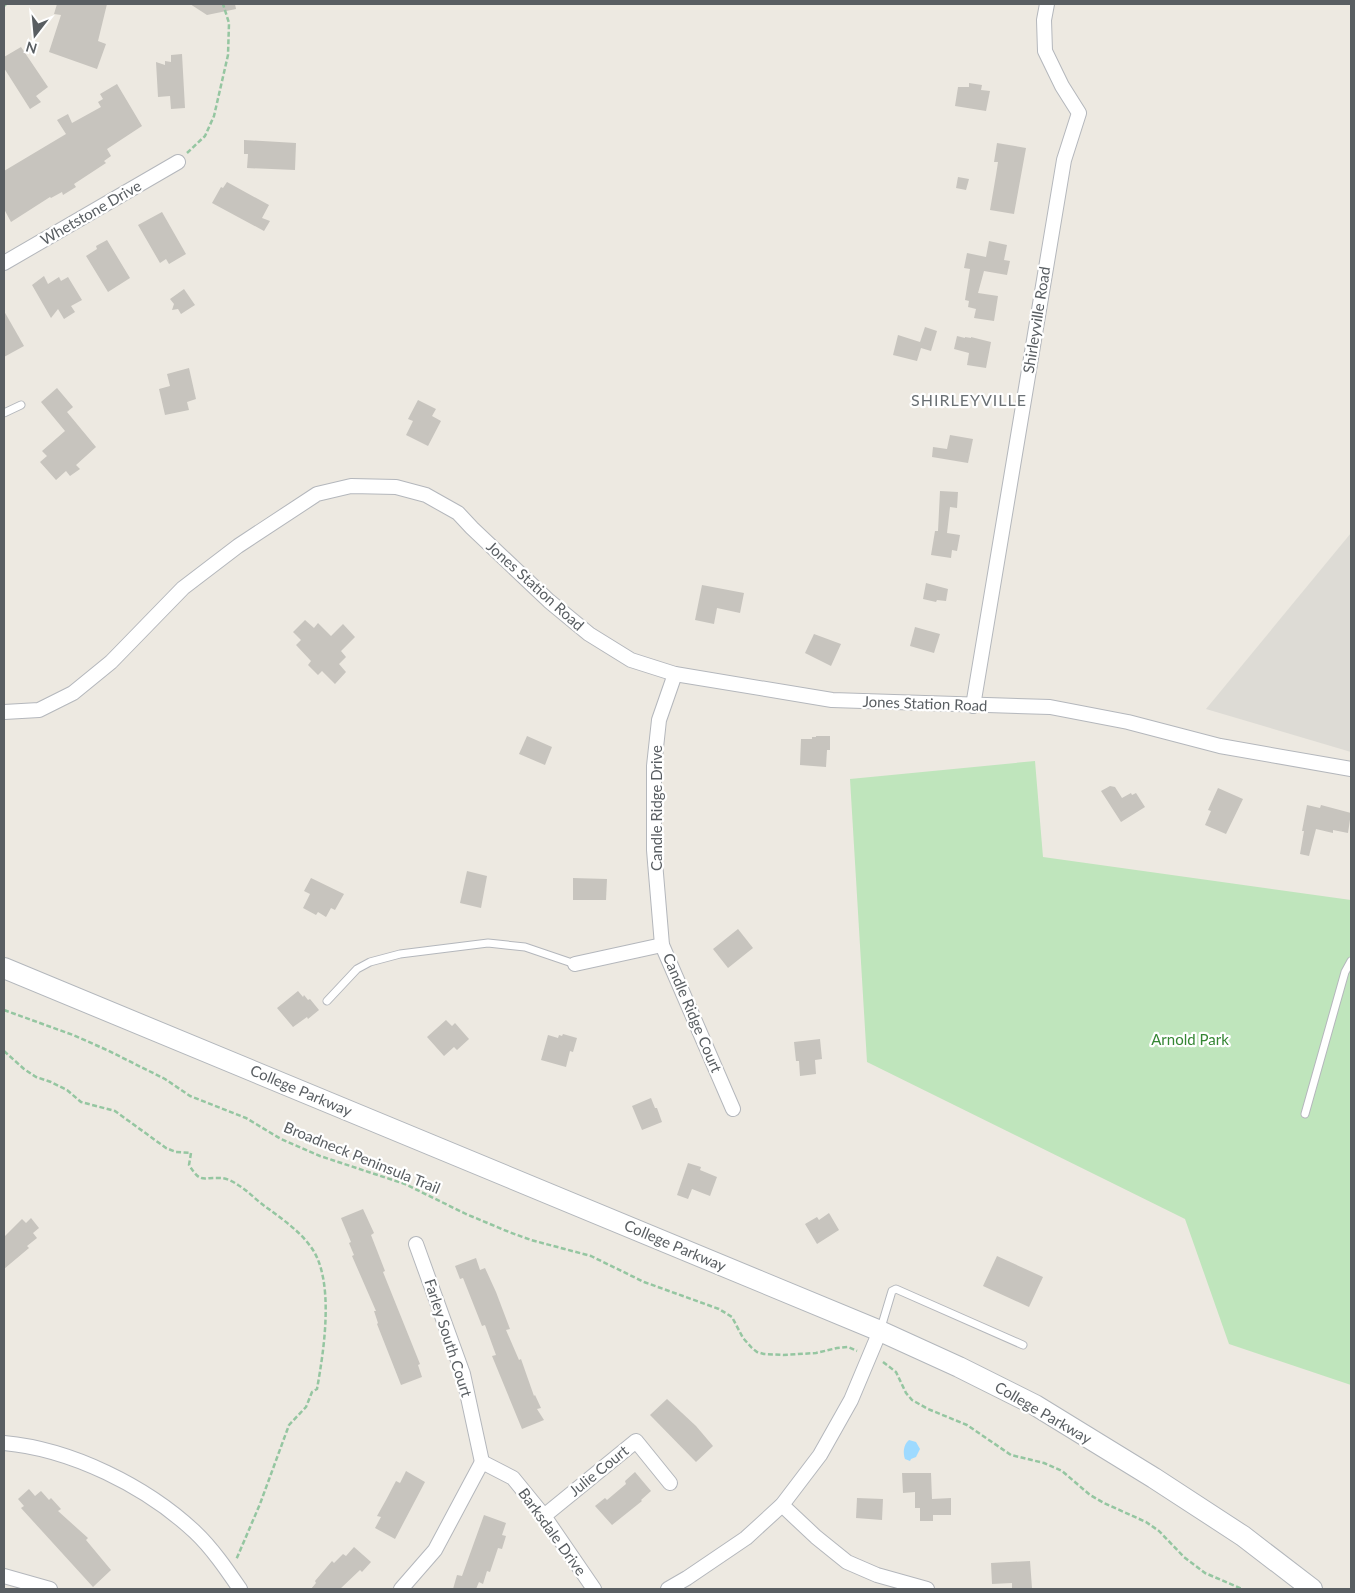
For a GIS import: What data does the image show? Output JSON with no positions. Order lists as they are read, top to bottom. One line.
{"streets":{"main road":["College Parkway"],"street":["Whetstone Drive","Shirleyville Road","Jones Station Road","Candle Ridge Drive","Candle Ridge Court","Farley South Court","Julie Court","Barksdale Drive"],"path":["Broadneck Peninsula Trail"]},"crossings":[["Shirleyville Road","Jones Station Road"],["Jones Station Road","Candle Ridge Drive"],["Candle Ridge Drive","Candle Ridge Court"],["Farley South Court","Barksdale Drive"],["Julie Court","Barksdale Drive"]],"districts":["SHIRLEYVILLE"],"parks":["Arnold Park"],"north":"bottom"}
